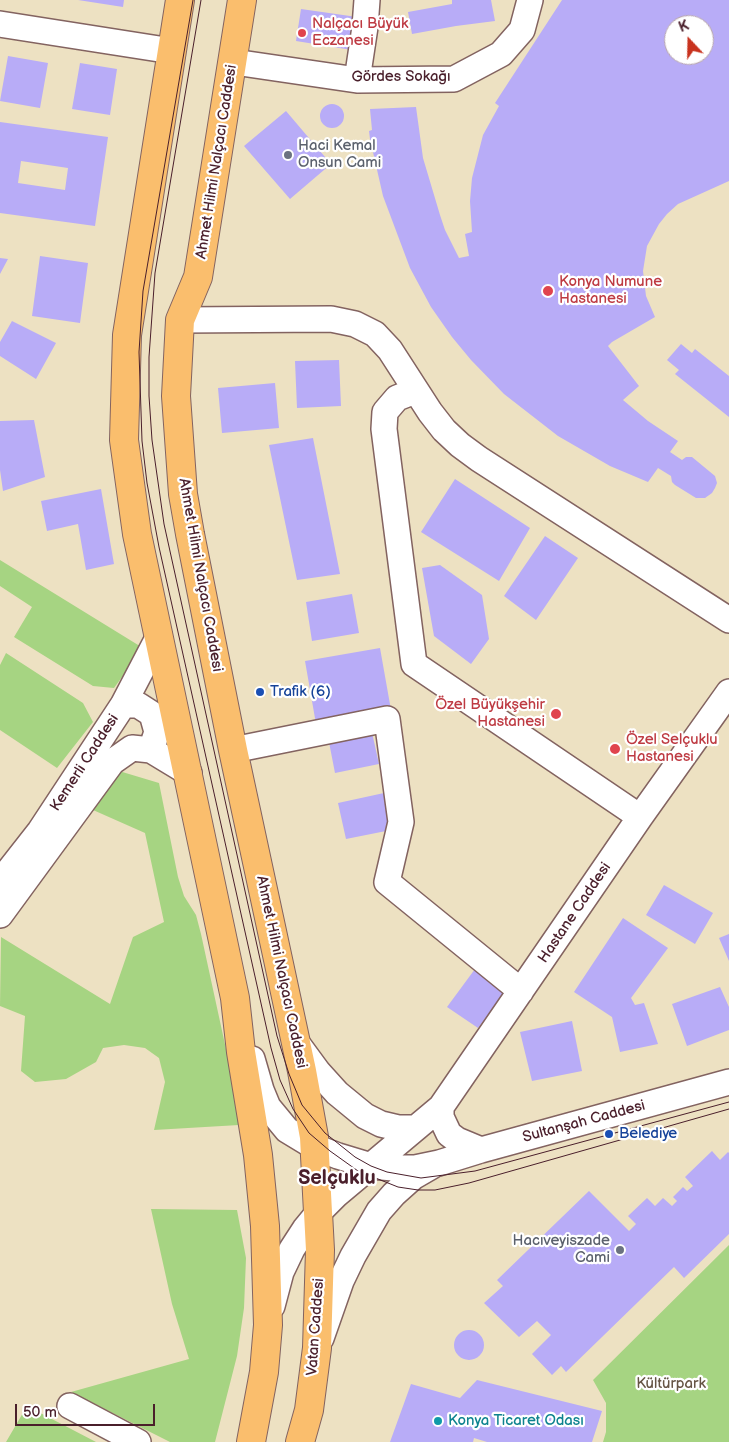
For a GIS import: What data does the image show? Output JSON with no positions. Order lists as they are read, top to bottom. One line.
{"streets":{"main road":["Ahmet Hilmi Nalçacı Caddesi","Vatan Caddesi"],"street":["Gördes Sokağı","Kemerli Caddesi","Hastane Caddesi","Sultanşah Caddesi"]},"crossings":[["Gördes Sokağı","Ahmet Hilmi Nalçacı Caddesi"],["Ahmet Hilmi Nalçacı Caddesi","Vatan Caddesi"],["Hastane Caddesi","Vatan Caddesi"]],"districts":["Selçuklu"],"parks":["Kültürpark"],"places":["Nalçacı Büyük Eczanesi","Haci Kemal Onsun Cami","Konya Numune Hastanesi","Trafik (6)","Özel Büyükşehir Hastanesi","Özel Selçuklu Hastanesi","Belediye","Hacıveyiszade Cami","Konya Ticaret Odası"],"scale_bar":"50 m","north":"top"}
